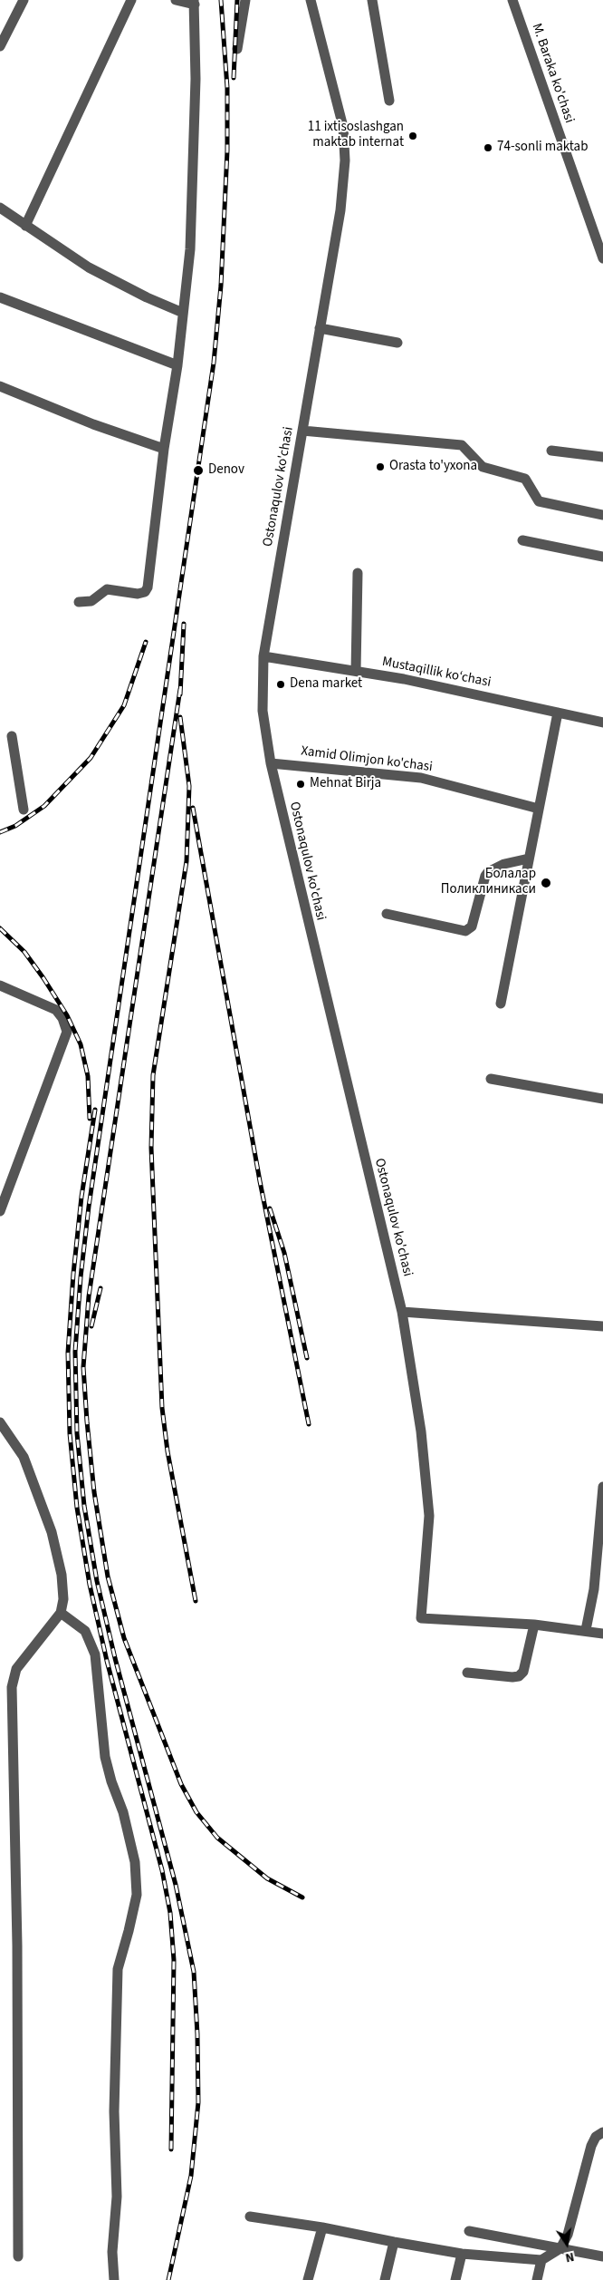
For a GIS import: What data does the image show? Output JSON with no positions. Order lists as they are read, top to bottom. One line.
{"streets":{"street":["M. Baraka ko'chasi","Ostonaqulov ko'chasi","Mustaqillik ko‘chasi","Xamid Olimjon ko'chasi"]},"crossings":[["Ostonaqulov ko'chasi","Mustaqillik ko‘chasi"],["Ostonaqulov ko'chasi","Xamid Olimjon ko'chasi"]],"places":["11 ixtisoslashgan maktab internat","74-sonli maktab","Orasta to'yxona","Denov","Dena market","Mehnat Birja","Болалар Поликлиникаси"],"north":"bottom"}
